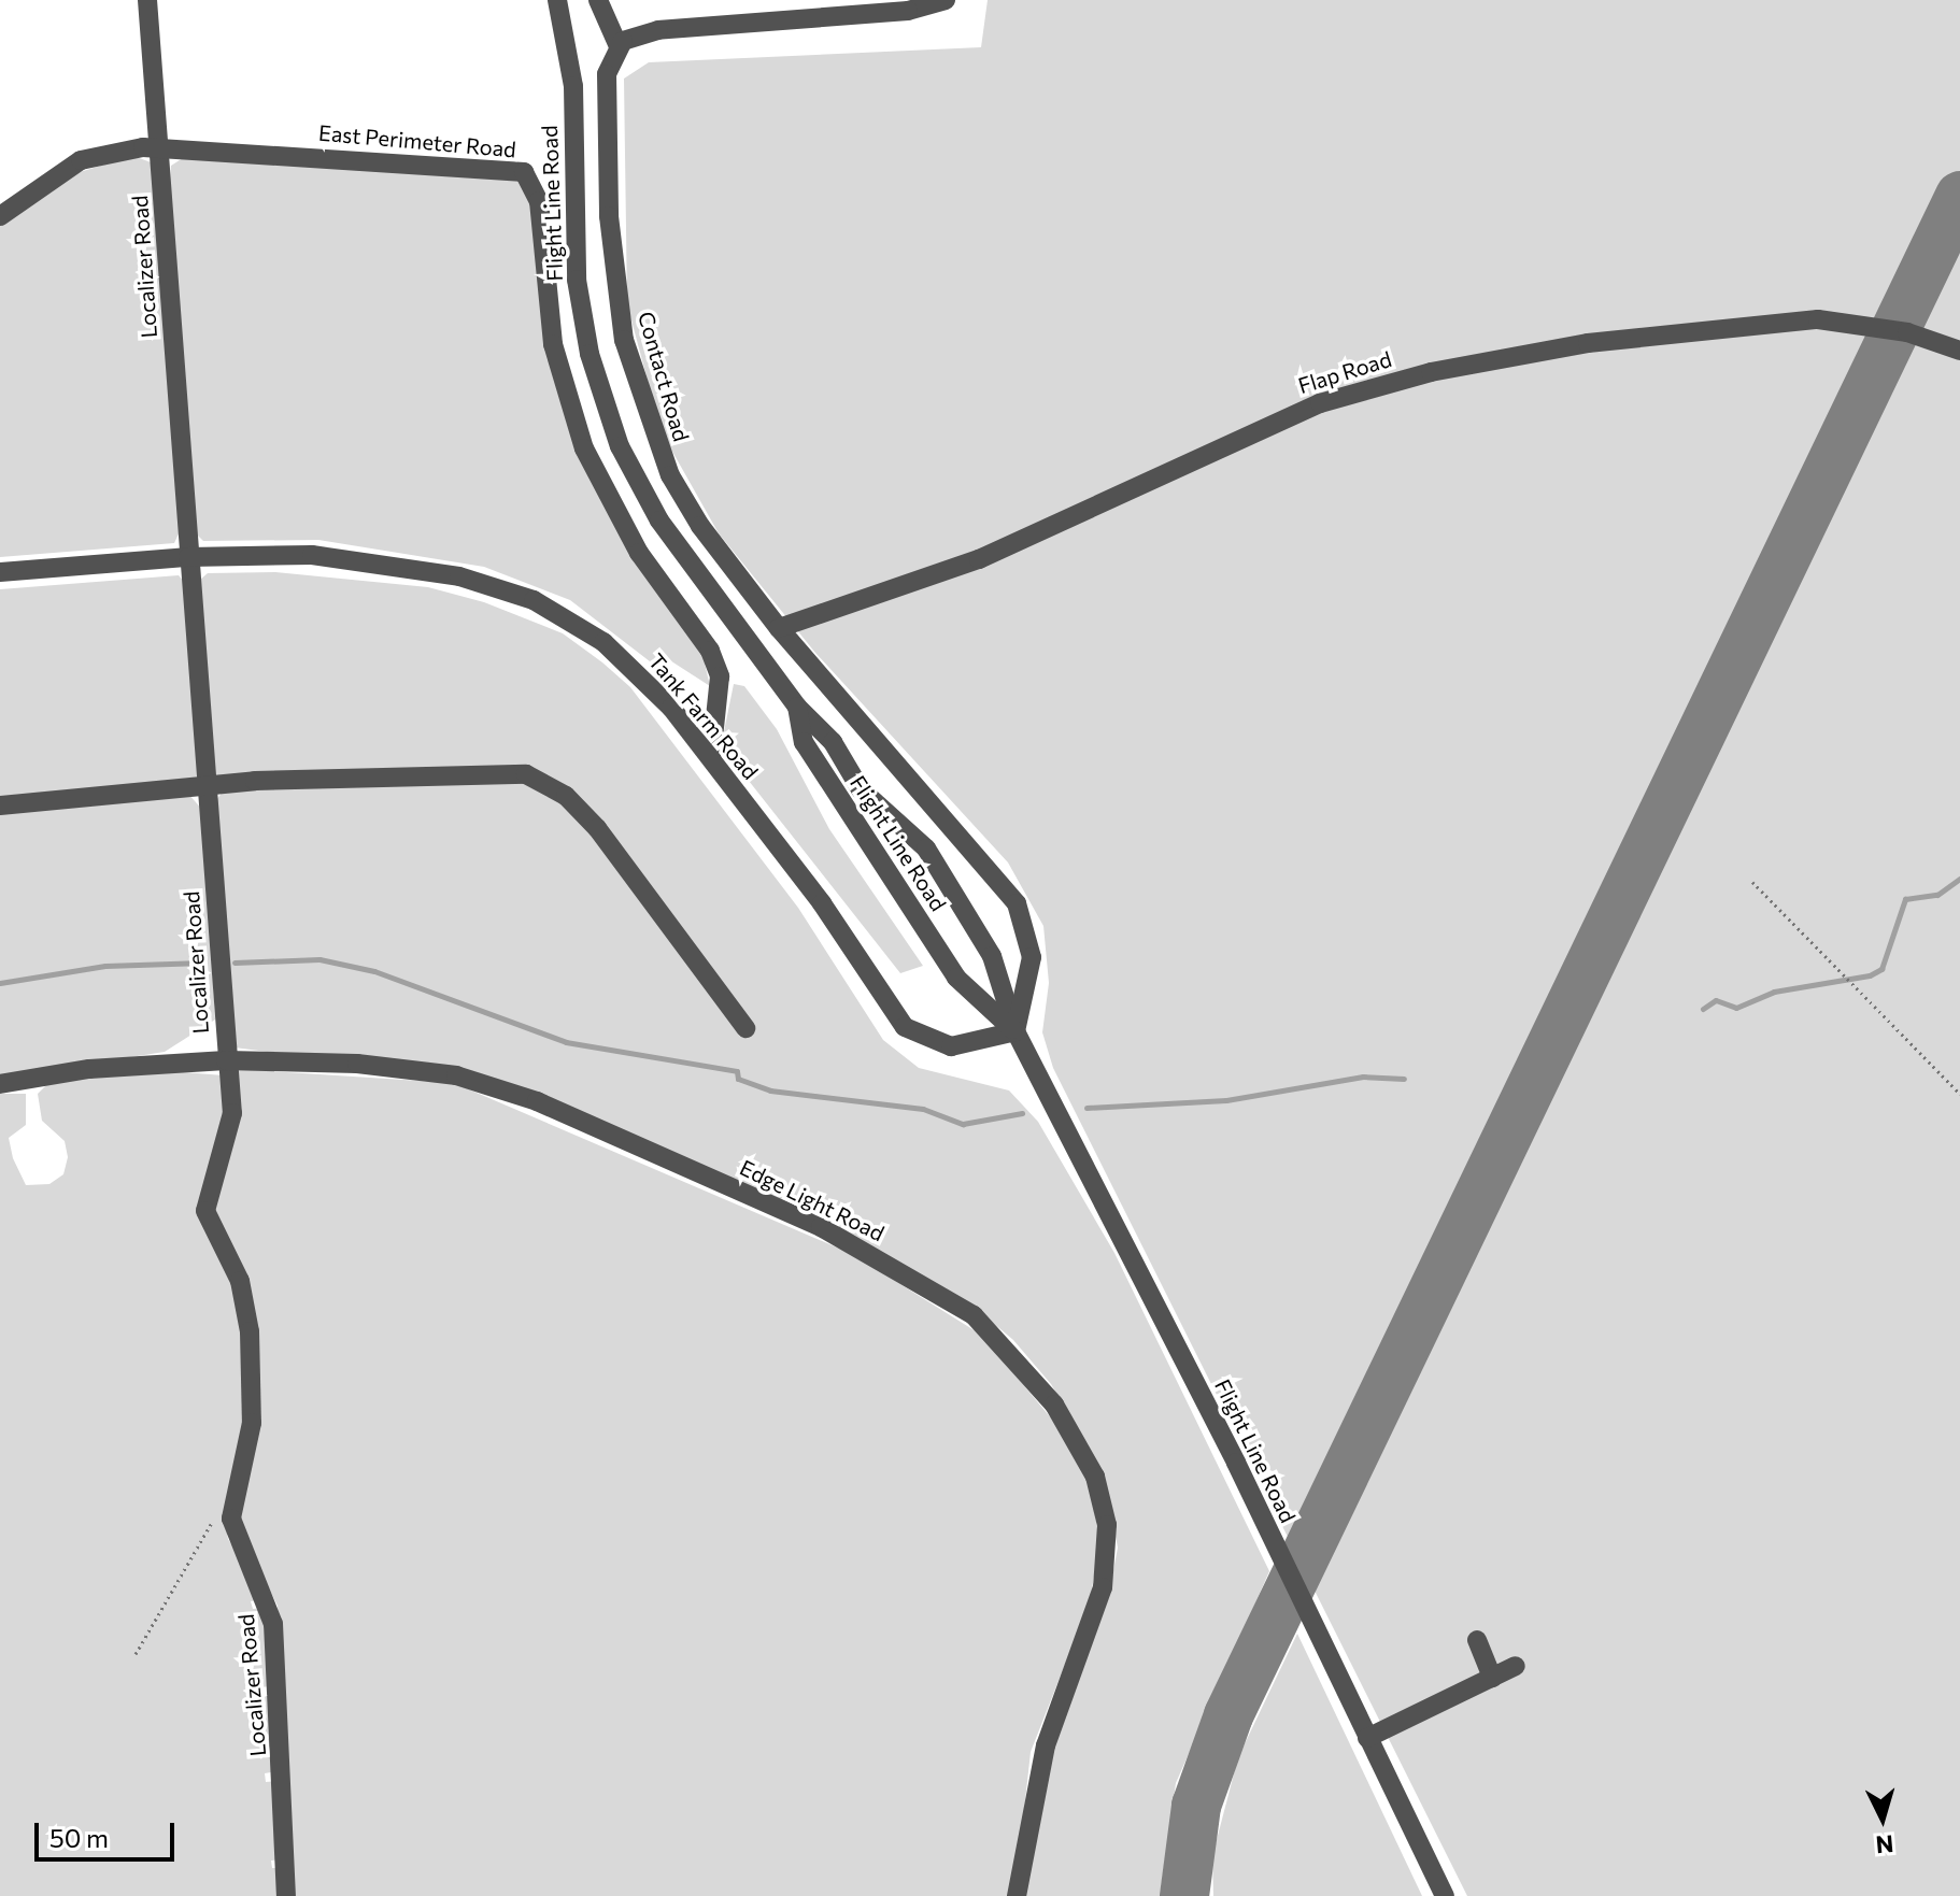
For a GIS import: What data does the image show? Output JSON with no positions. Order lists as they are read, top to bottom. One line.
{"streets":{"lane":["East Perimeter Road","Flight Line Road","Localizer Road","Flap Road","Contact Road","Tank Farm Road","Edge Light Road"]},"crossings":[["East Perimeter Road","Localizer Road"],["East Perimeter Road","Tank Farm Road"],["Flight Line Road","Contact Road"],["Flight Line Road","Tank Farm Road"],["Localizer Road","Tank Farm Road"],["Localizer Road","Edge Light Road"],["Flap Road","Contact Road"],["Contact Road","Tank Farm Road"]],"scale_bar":"50 m","north":"bottom"}
